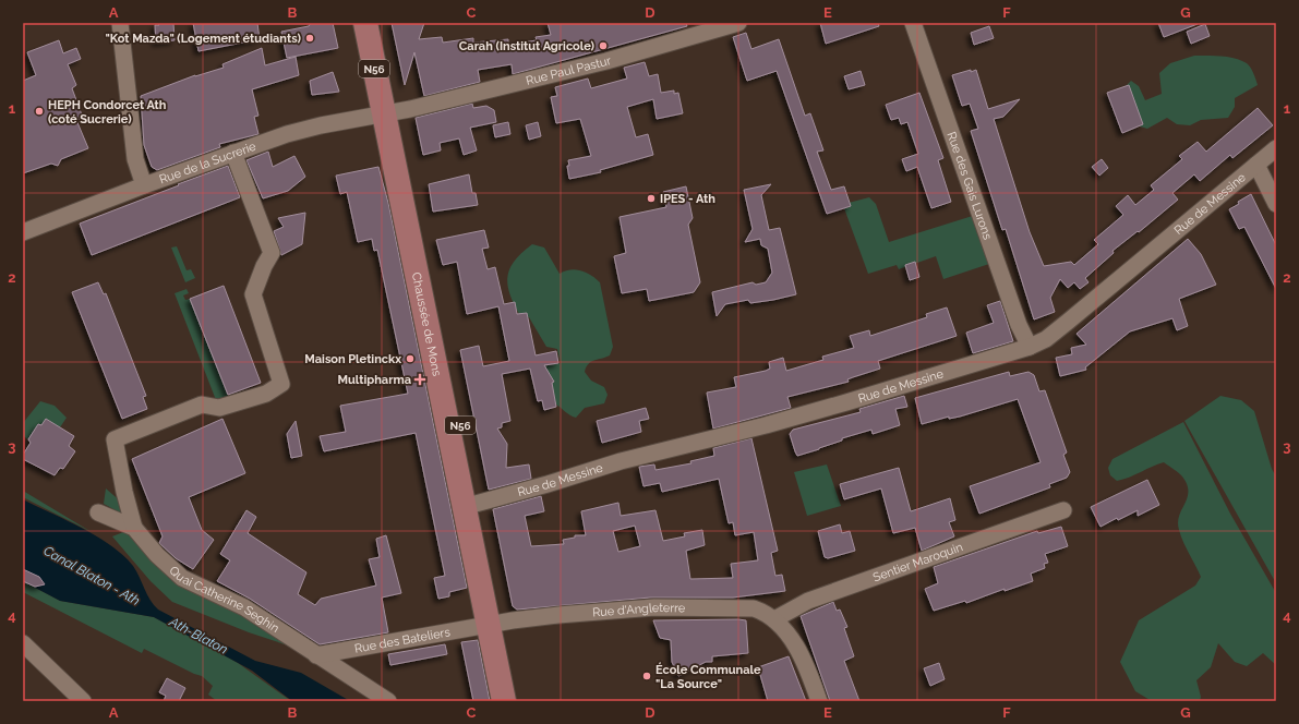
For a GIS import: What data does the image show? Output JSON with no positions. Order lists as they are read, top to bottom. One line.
{"streets":{"main road":["N56","Chaussée de Mons"],"street":["Rue Paul Pastur","Rue de la Sucrerie","Rue des Gais Lurons","Rue de Messine","Sentier Maroquin","Quai Catherine Seghin","Rue d'Angleterre","Rue des Bateliers"]},"crossings":[["Rue Paul Pastur","Rue de la Sucrerie"],["Rue Paul Pastur","Chaussée de Mons"],["Rue de la Sucrerie","Chaussée de Mons"],["Rue des Gais Lurons","Rue de Messine"],["Rue de Messine","Chaussée de Mons"],["Chaussée de Mons","Rue d'Angleterre"],["Chaussée de Mons","Rue des Bateliers"],["Sentier Maroquin","Rue d'Angleterre"],["Quai Catherine Seghin","Rue des Bateliers"],["Rue d'Angleterre","Rue des Bateliers"]],"water":["Canal Blaton - Ath","Ath-Blaton"],"places":{"other":["\"Kot Mazda\" (Logement étudiants)","Carah (Institut Agricole)","HEPH Condorcet Ath (coté Sucrerie)","IPES - Ath","Maison Pletinckx","École Communale \"La Source\""],"health":["Multipharma"]},"grid":{"columns":["A","B","C","D","E","F","G"],"rows":["1","2","3","4"]}}
